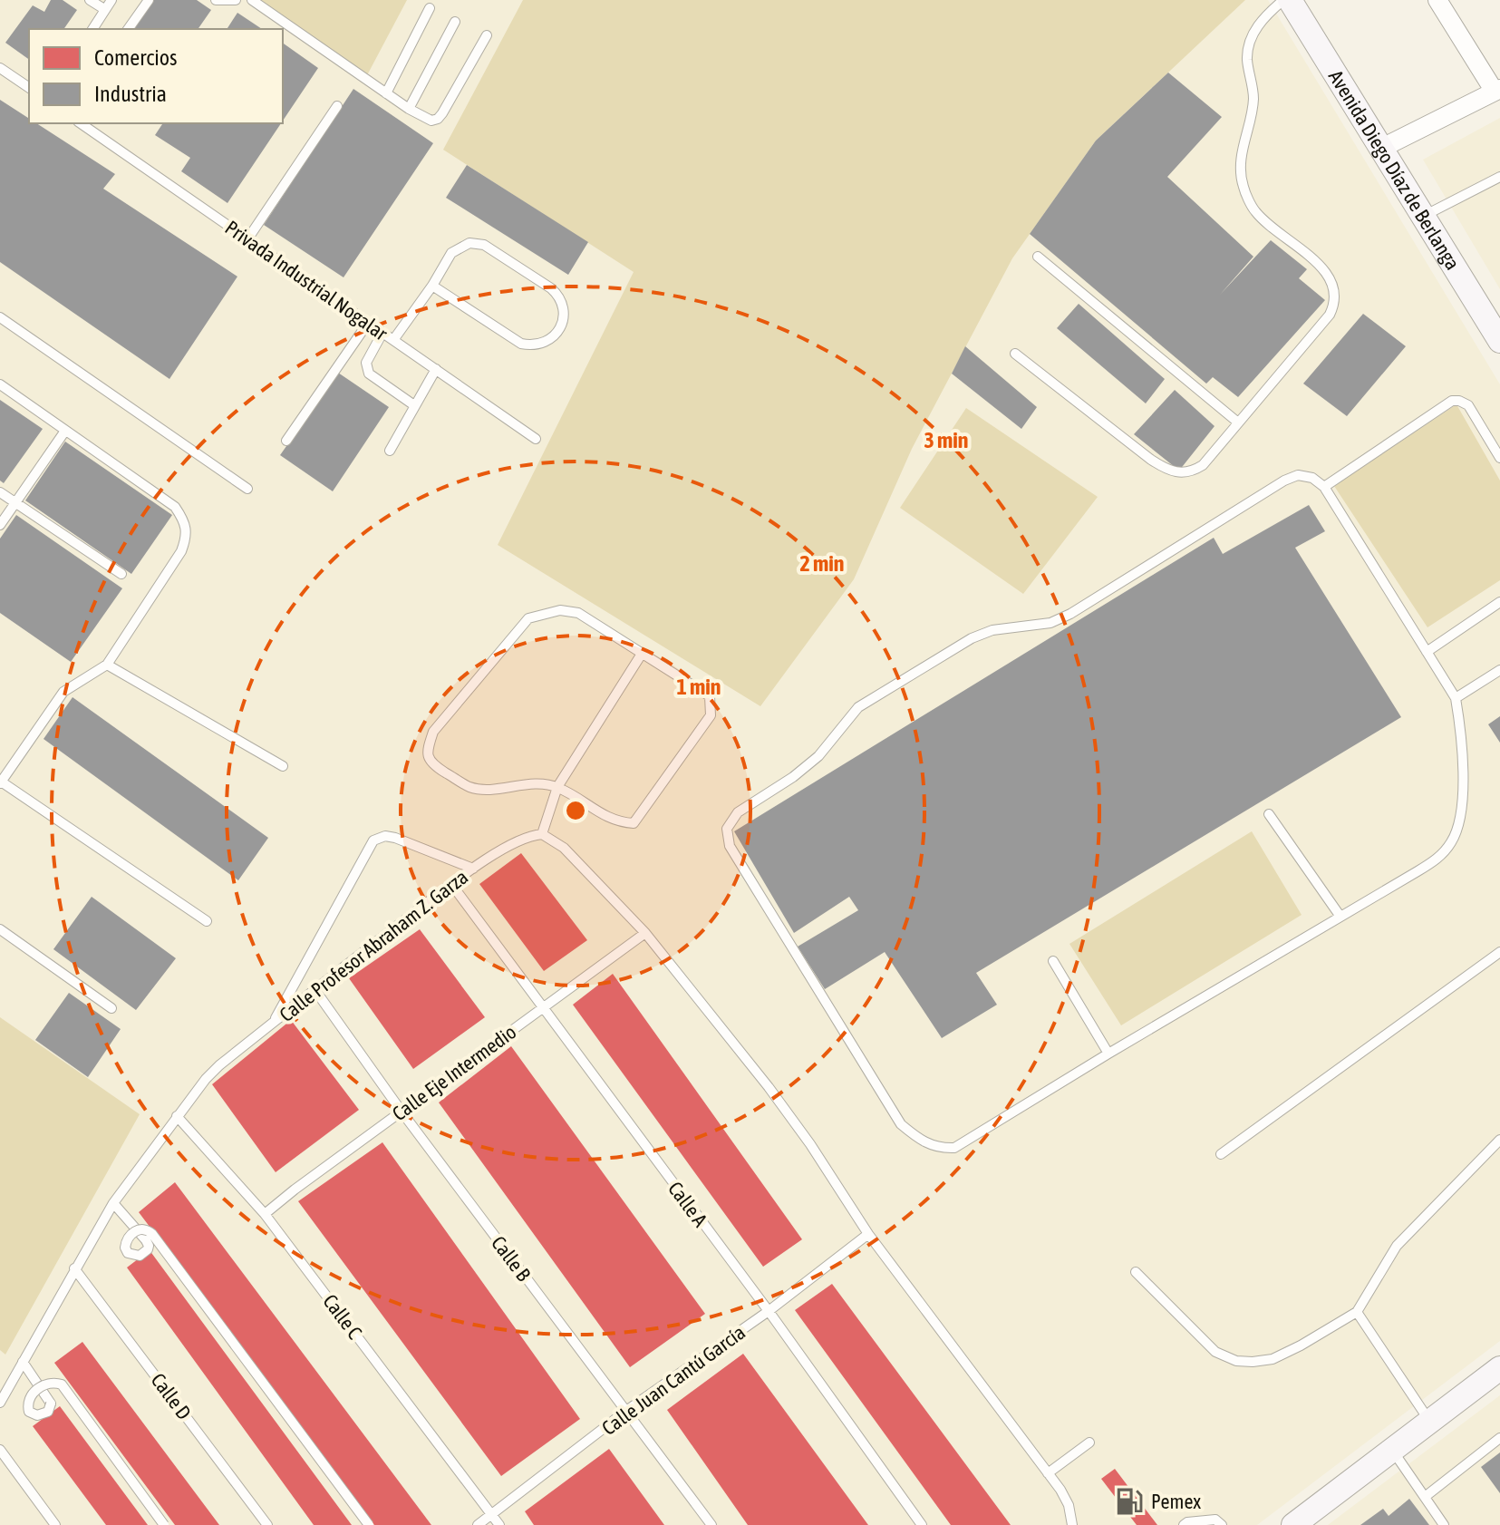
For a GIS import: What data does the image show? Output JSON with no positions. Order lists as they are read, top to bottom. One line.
{"streets":{"street":["Avenida Diego Díaz de Berlanga"],"lane":["Privada Industrial Nogalar","Calle Profesor Abraham Z. Garza","Calle Eje Intermedio","Calle A","Calle B","Calle C","Calle Juan Cantú García","Calle D"]},"crossings":[["Calle Profesor Abraham Z. Garza","Calle A"],["Calle Profesor Abraham Z. Garza","Calle B"],["Calle Profesor Abraham Z. Garza","Calle C"],["Calle Profesor Abraham Z. Garza","Calle D"],["Calle Eje Intermedio","Calle A"],["Calle Eje Intermedio","Calle B"],["Calle Eje Intermedio","Calle C"],["Calle A","Calle Juan Cantú García"],["Calle B","Calle Juan Cantú García"],["Calle C","Calle Juan Cantú García"]],"places":{"fuel station":["Pemex"]},"legend":["Comercios","Industria"],"rings":["3 min","2 min","1 min"]}
